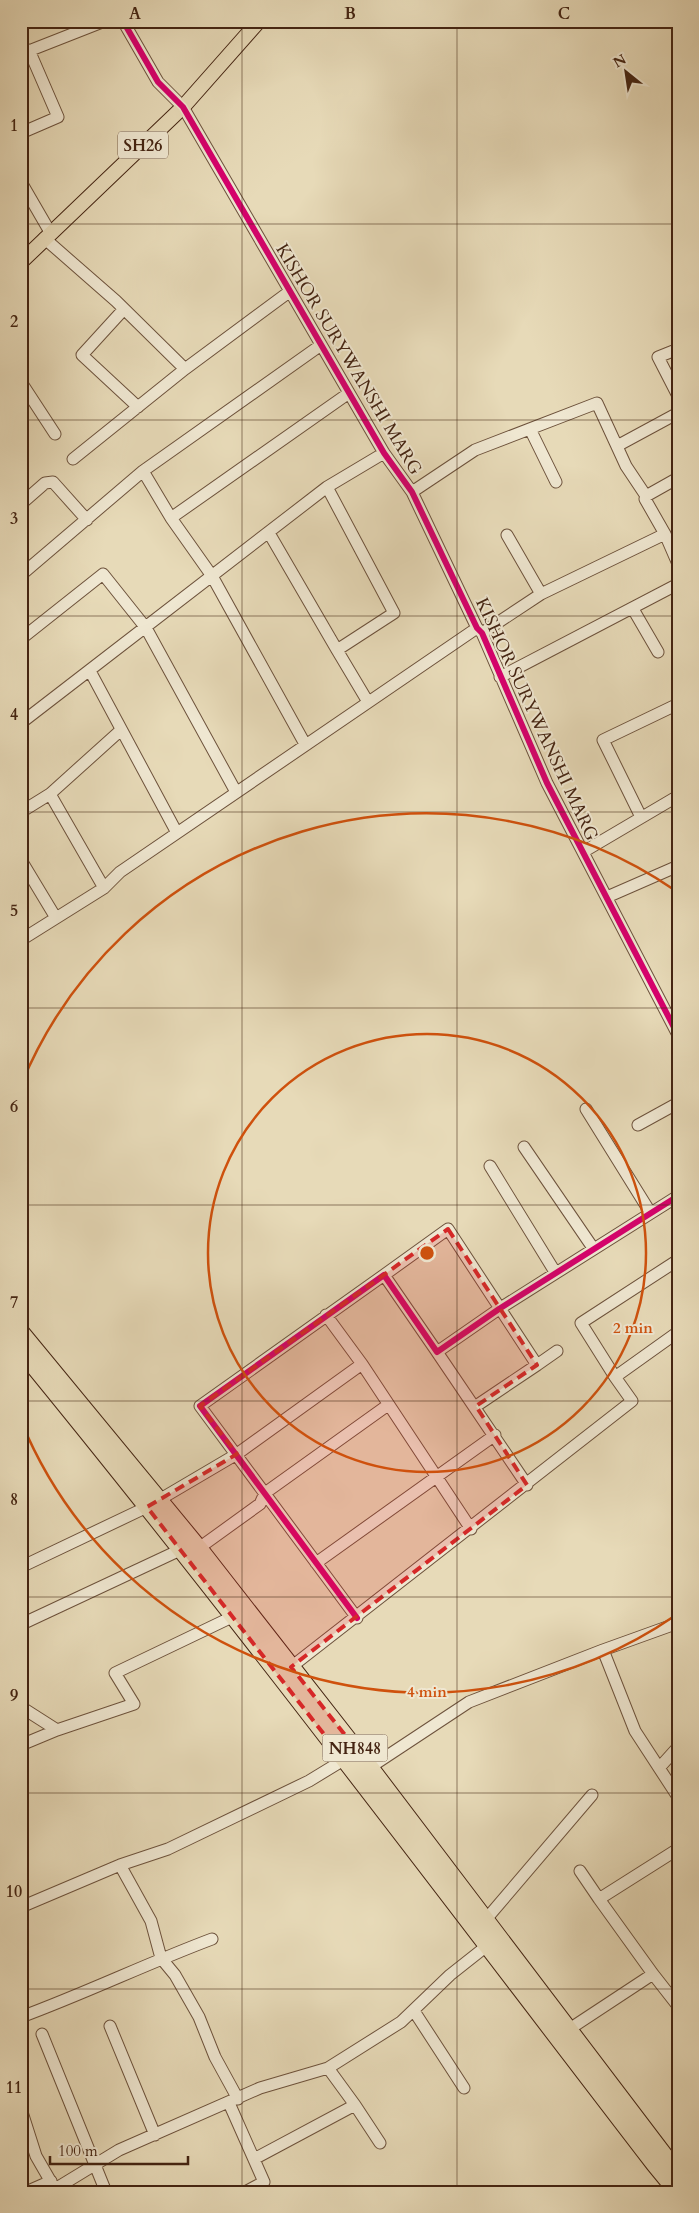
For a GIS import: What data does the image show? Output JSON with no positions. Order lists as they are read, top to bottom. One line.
{"streets":{"highway":["NH848"],"main road":["SH26"],"street":["KISHOR SURYWANSHI MARG"]},"crossings":[["SH26","KISHOR SURYWANSHI MARG"]],"scale_bar":"100 m","north":"top left","grid":{"columns":["A","B","C"],"rows":["1","2","3","4","5","6","7","8","9","10","11"]},"rings":["2 min","4 min"]}
